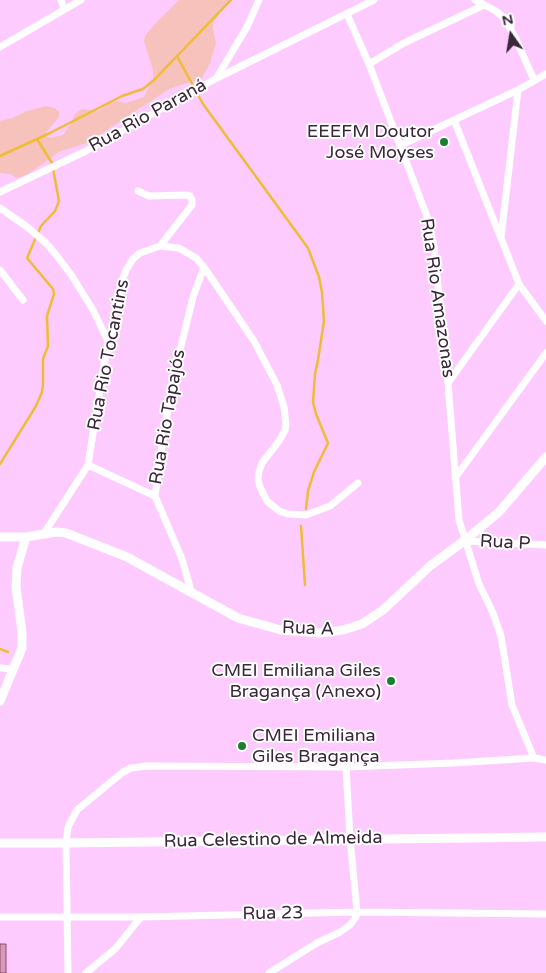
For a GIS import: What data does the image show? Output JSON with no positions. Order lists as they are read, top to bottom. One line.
{"streets":{"street":["Rua Rio Paraná","Rua Rio Amazonas","Rua Rio Tocantins","Rua Rio Tapajós","Rua P","Rua A","Rua Celestino de Almeida","Rua 23"]},"crossings":[["Rua Rio Amazonas","Rua P"],["Rua Rio Amazonas","Rua A"],["Rua Rio Tocantins","Rua A"],["Rua Rio Tapajós","Rua A"],["Rua P","Rua A"]],"places":["EEEFM Doutor José Moyses","CMEI Emiliana Giles Bragança (Anexo)","CMEI Emiliana Giles Bragança"],"north":"top"}
